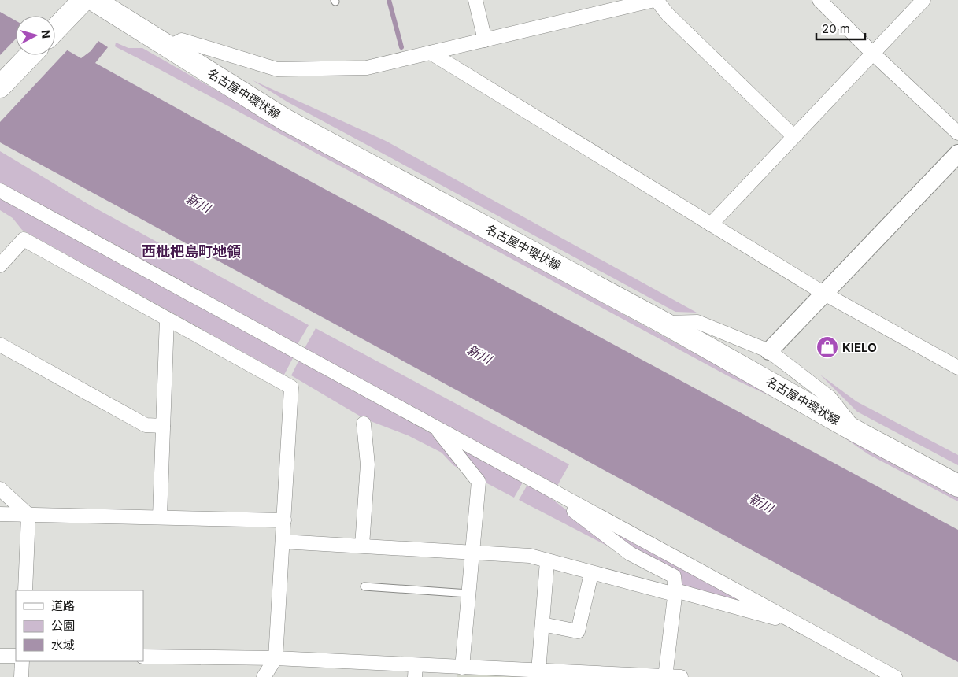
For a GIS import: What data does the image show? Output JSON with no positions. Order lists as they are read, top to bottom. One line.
{"streets":{"main road":["名古屋中環状線"]},"districts":["西枇杷島町地領"],"water":["新川"],"places":{"shop":["KIELO"]},"legend":["道路","公園","水域"],"scale_bar":"20 m","north":"right"}
